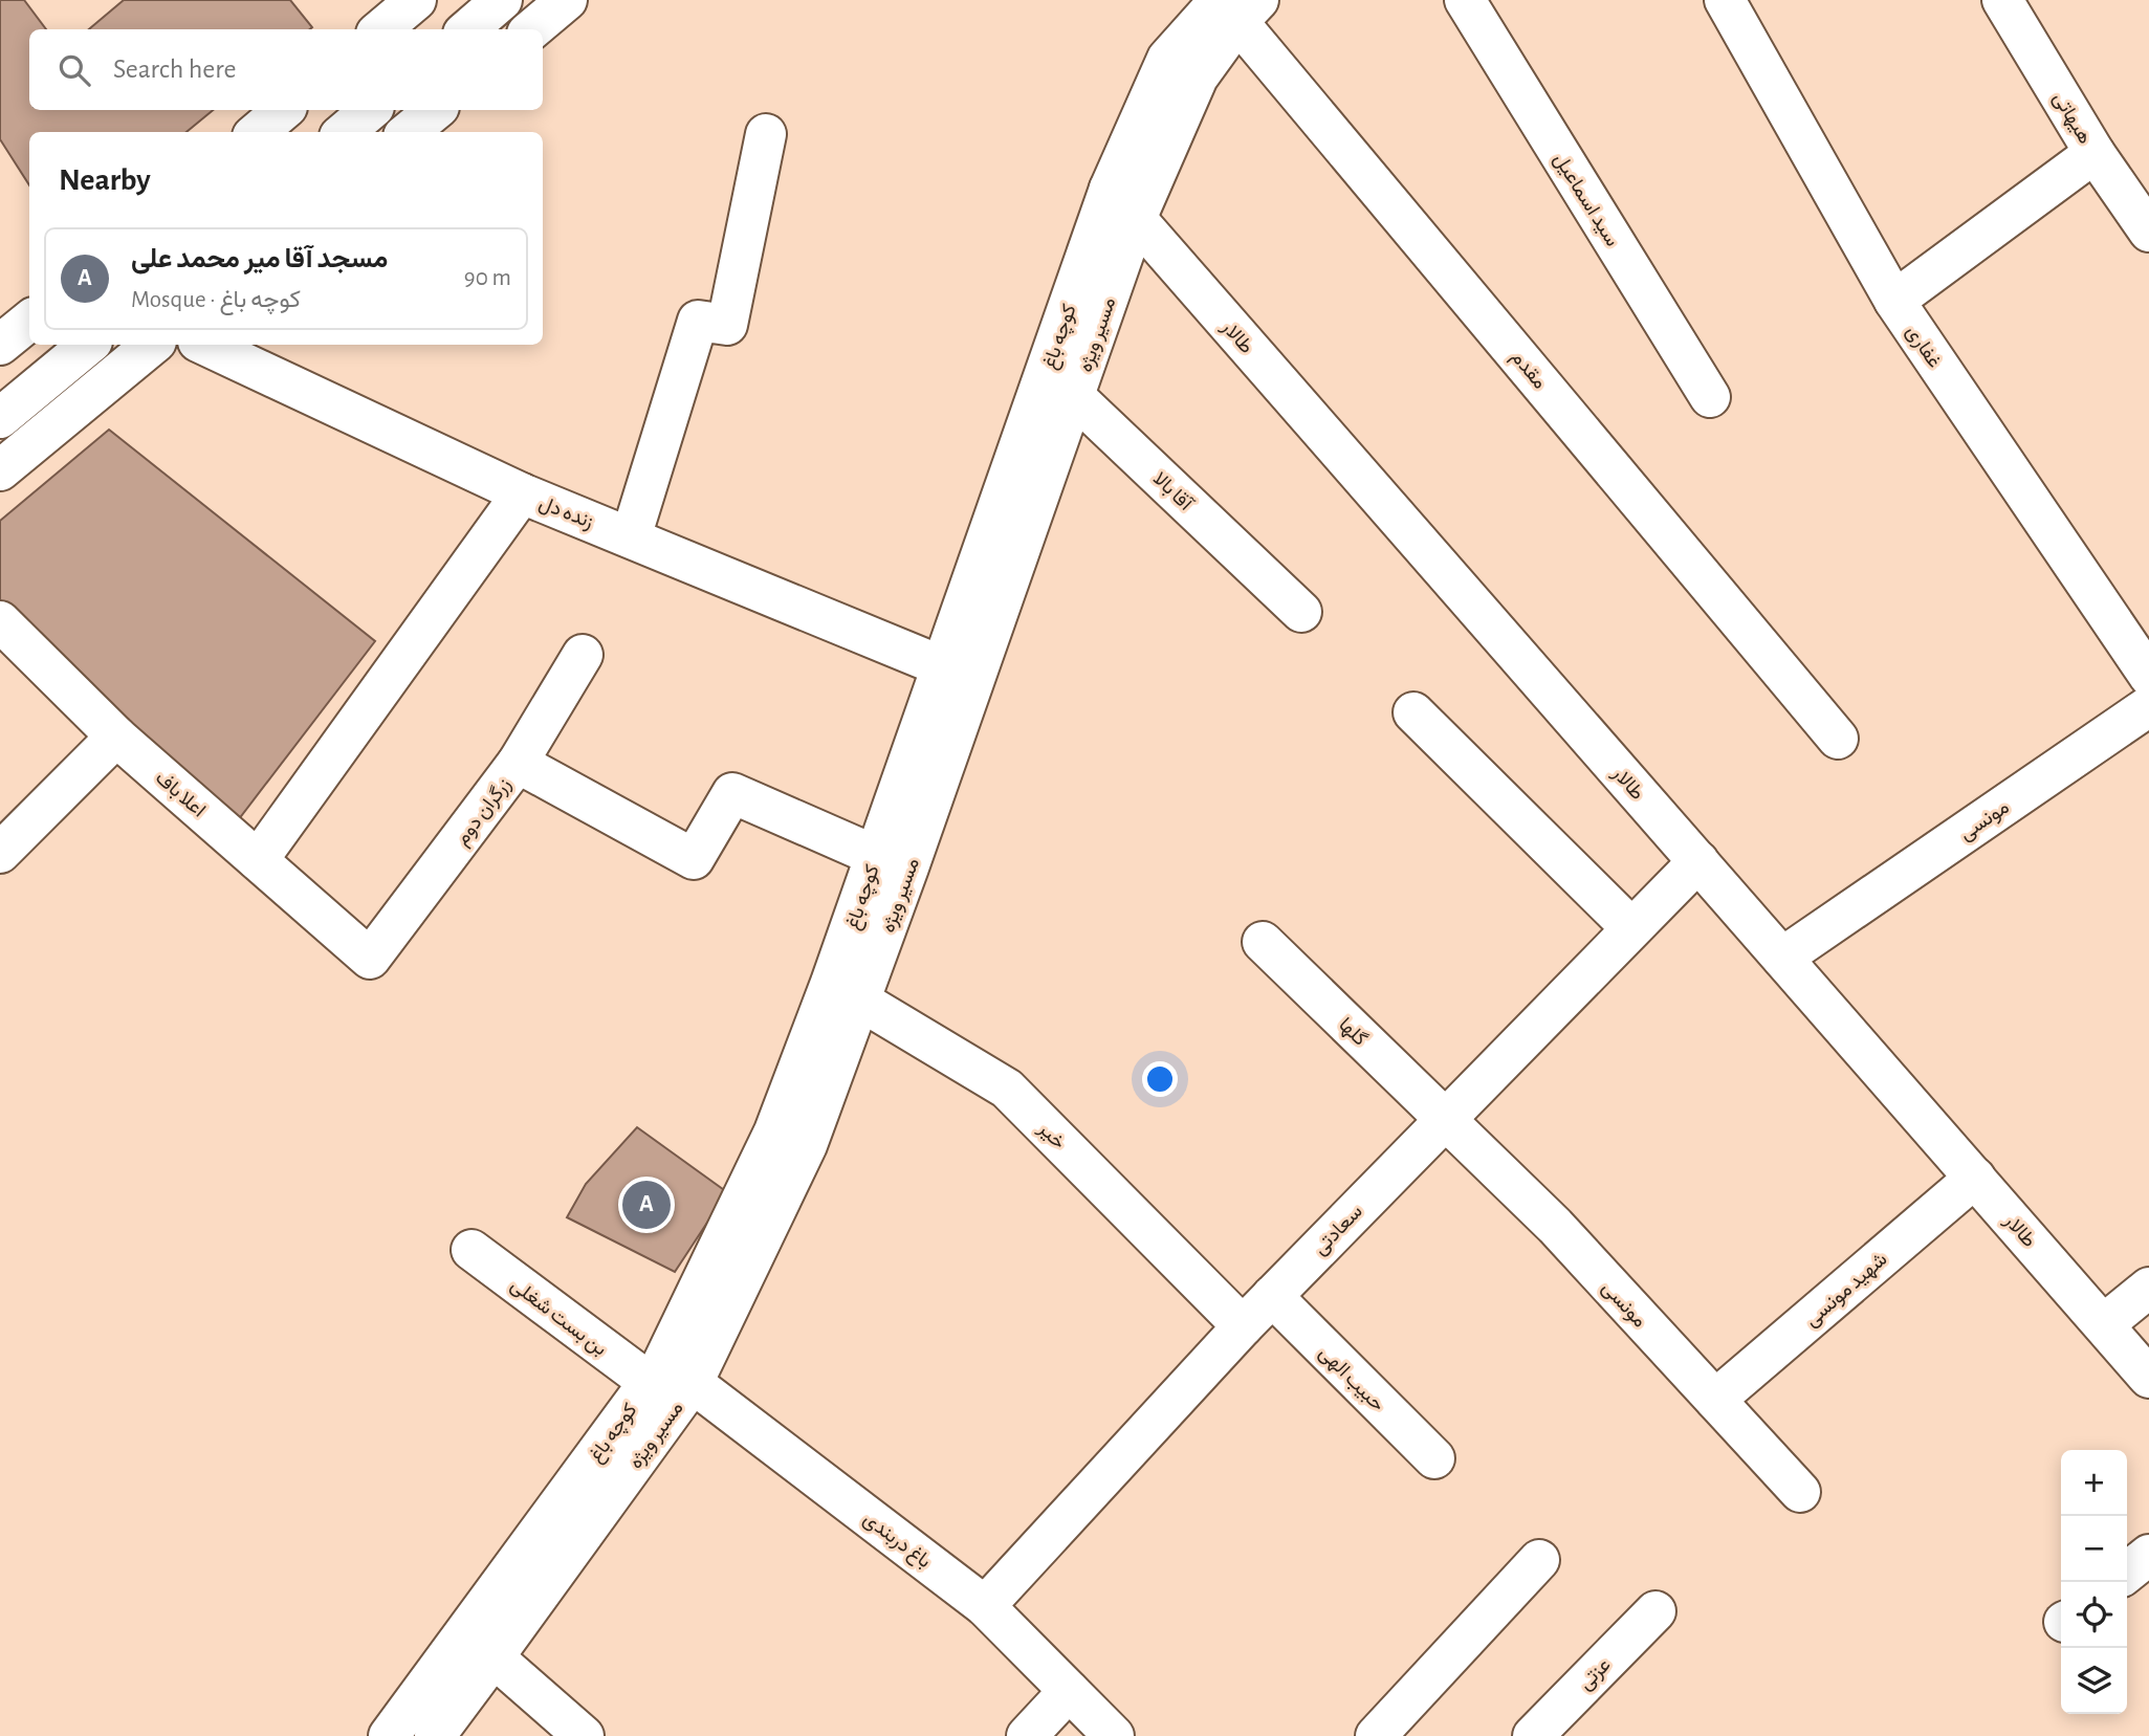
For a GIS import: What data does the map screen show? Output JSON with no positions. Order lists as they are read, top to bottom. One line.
{"streets":{"main road":["هیهاتی","سید اسماعیل","مسیر ویژه","کوچه باغ","طالار","غفاری","مقدم","آقا بالا","زنده دل","اعلا باف","زرگران دوم","مونسی","گلها","خیر","سعادتی","شهید مونسی","بن بست شغلی","حبیب الهی","باغ دربندی","عزتی"]},"crossings":[["مسیر ویژه","کوچه باغ"],["مسیر ویژه","طالار"],["مسیر ویژه","مقدم"],["مسیر ویژه","آقا بالا"],["مسیر ویژه","خیر"],["کوچه باغ","طالار"],["کوچه باغ","مقدم"],["کوچه باغ","آقا بالا"],["کوچه باغ","زنده دل"],["کوچه باغ","خیر"],["کوچه باغ","بن بست شغلی"],["کوچه باغ","باغ دربندی"],["طالار","مونسی"],["طالار","سعادتی"],["طالار","شهید مونسی"],["اعلا باف","زرگران دوم"],["مونسی","گلها"],["مونسی","سعادتی"],["مونسی","شهید مونسی"],["گلها","سعادتی"],["خیر","سعادتی"],["سعادتی","حبیب الهی"],["سعادتی","باغ دربندی"],["بن بست شغلی","باغ دربندی"]],"page":{"search":"Search here","heading":"Nearby","list":[{"mark":"A","name":"مسجد آقا میر محمد علی","note":"Mosque · کوچه باغ","value":"90 m"}],"pins":"A","map_buttons":["+","−"]}}
